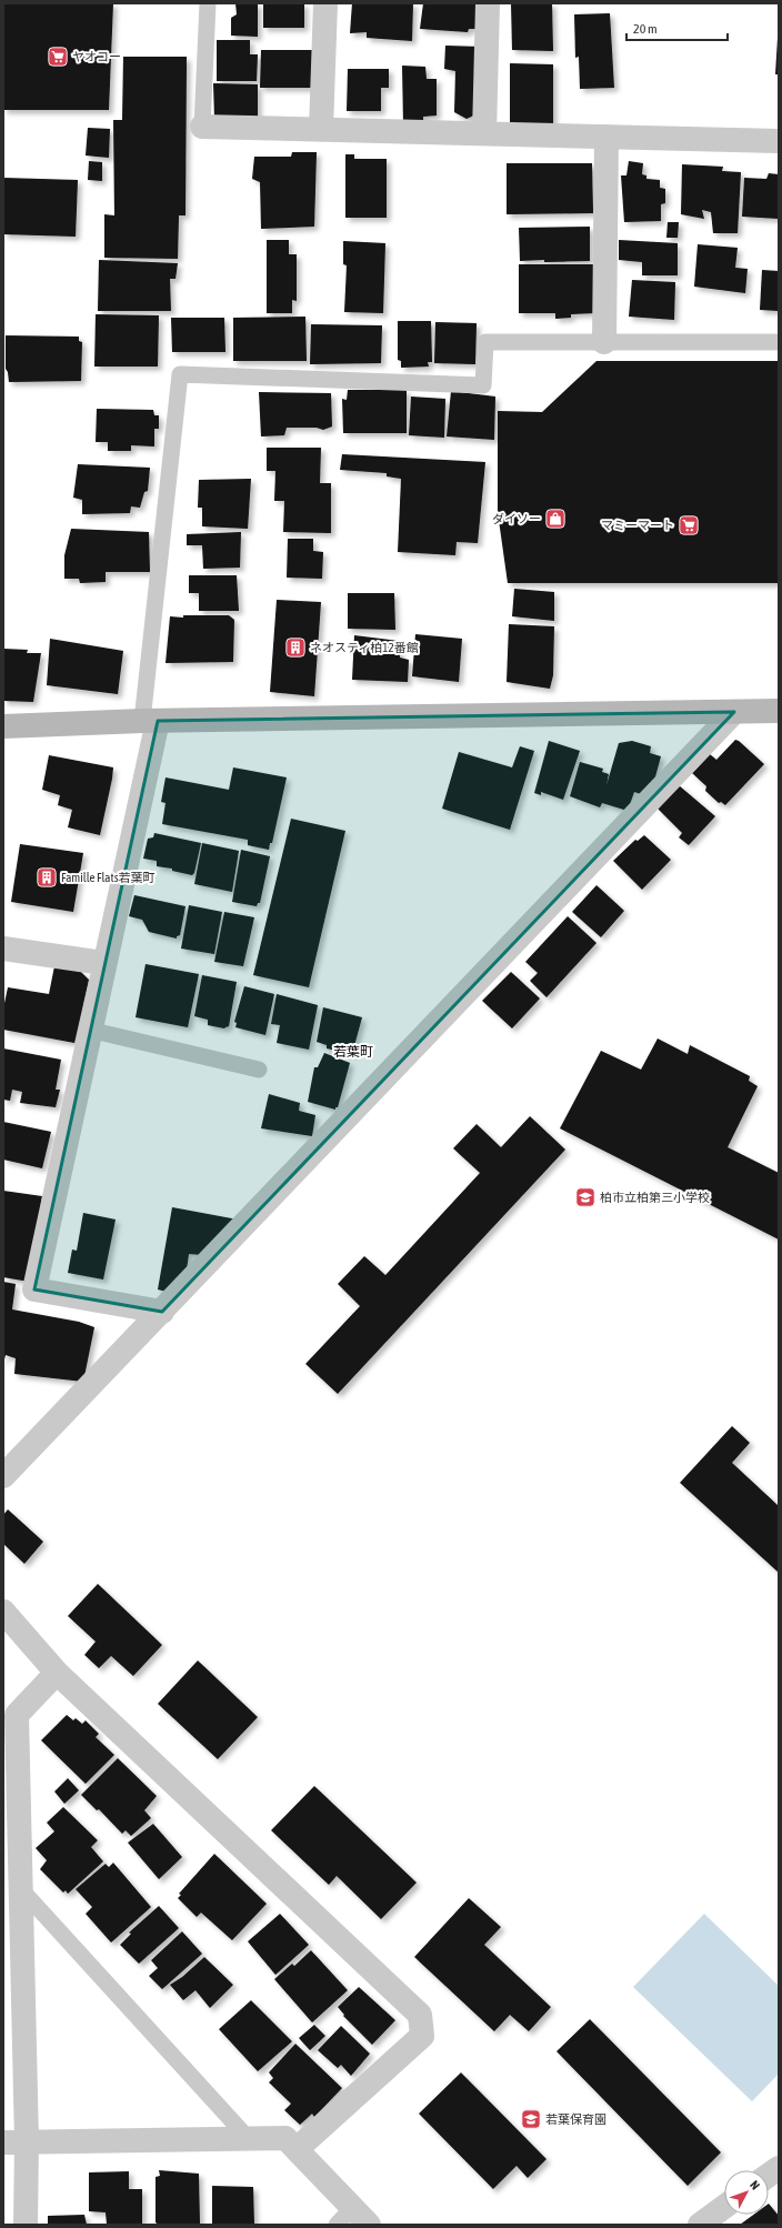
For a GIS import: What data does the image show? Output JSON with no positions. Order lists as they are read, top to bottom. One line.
{"districts":["若葉町"],"places":{"supermarket":["ヤオコー","マミーマート"],"shop":["ダイソー"],"building":["ネオスティ柏12番館","Famille Flats若葉町"],"school or university":["柏市立柏第三小学校","若葉保育園"]},"scale_bar":"20 m","north":"top right"}
